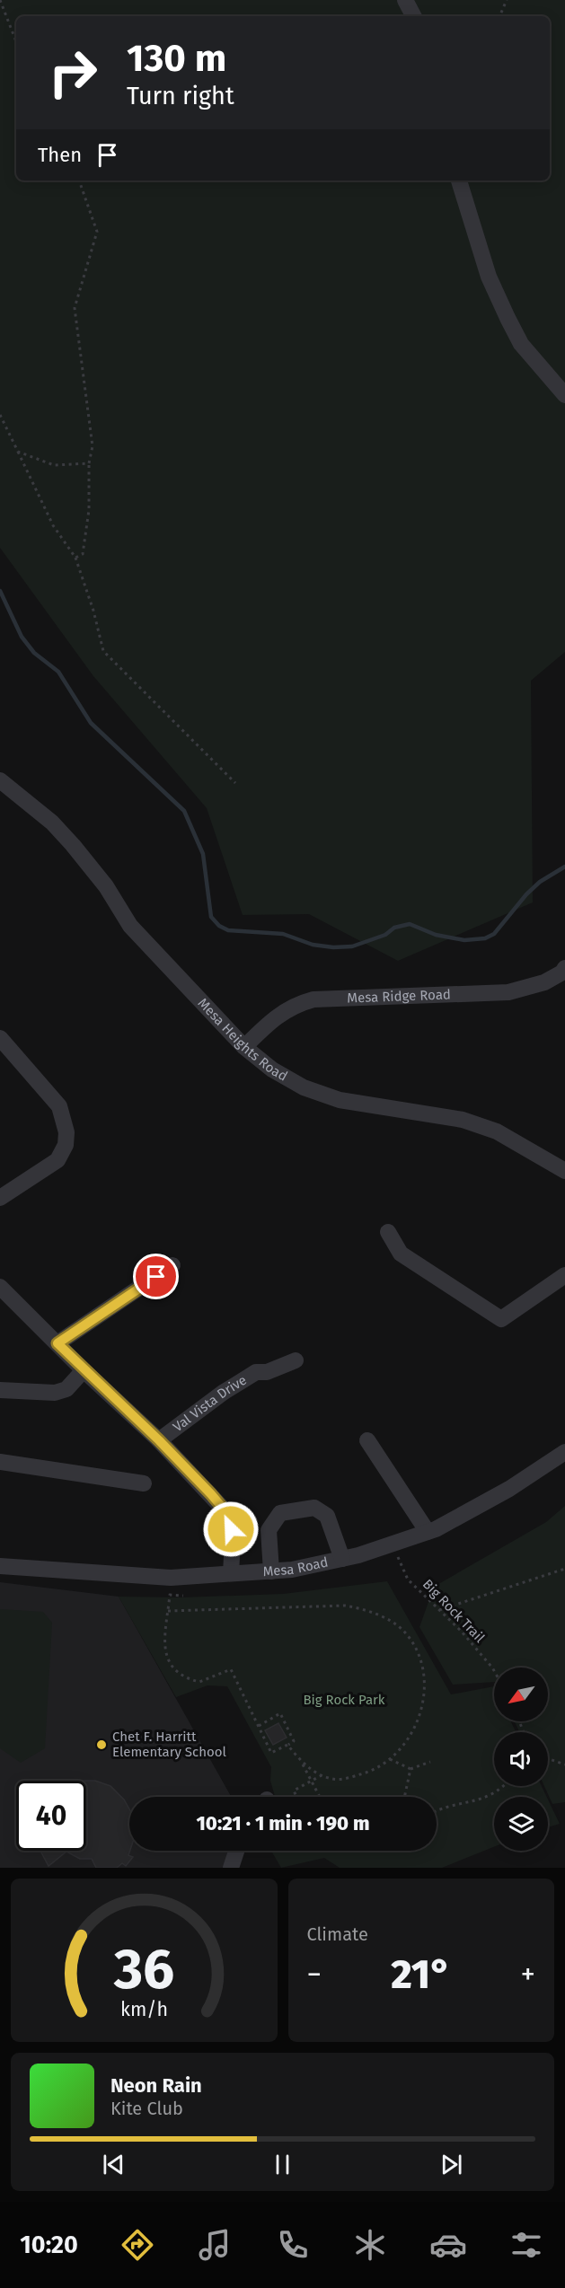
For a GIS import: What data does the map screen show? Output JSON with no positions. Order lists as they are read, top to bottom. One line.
{"streets":{"street":["Mesa Ridge Road","Mesa Heights Road","Val Vista Drive","Mesa Road"],"path":["Big Rock Trail"]},"crossings":[["Mesa Ridge Road","Mesa Heights Road"],["Mesa Road","Big Rock Trail"]],"parks":["Big Rock Park"],"places":["Chet F. Harritt Elementary School"],"north":"bottom left","page":{"turn":["130 m","Turn right"],"then":"Then","limit":"40","trip":"10:21 · 1 min · 190 m","tile":"Climate","heat":["−","21°","+"],"song":["Neon Rain","Kite Club"],"tabs":"10:20","gauge":["36","km/h"]}}
